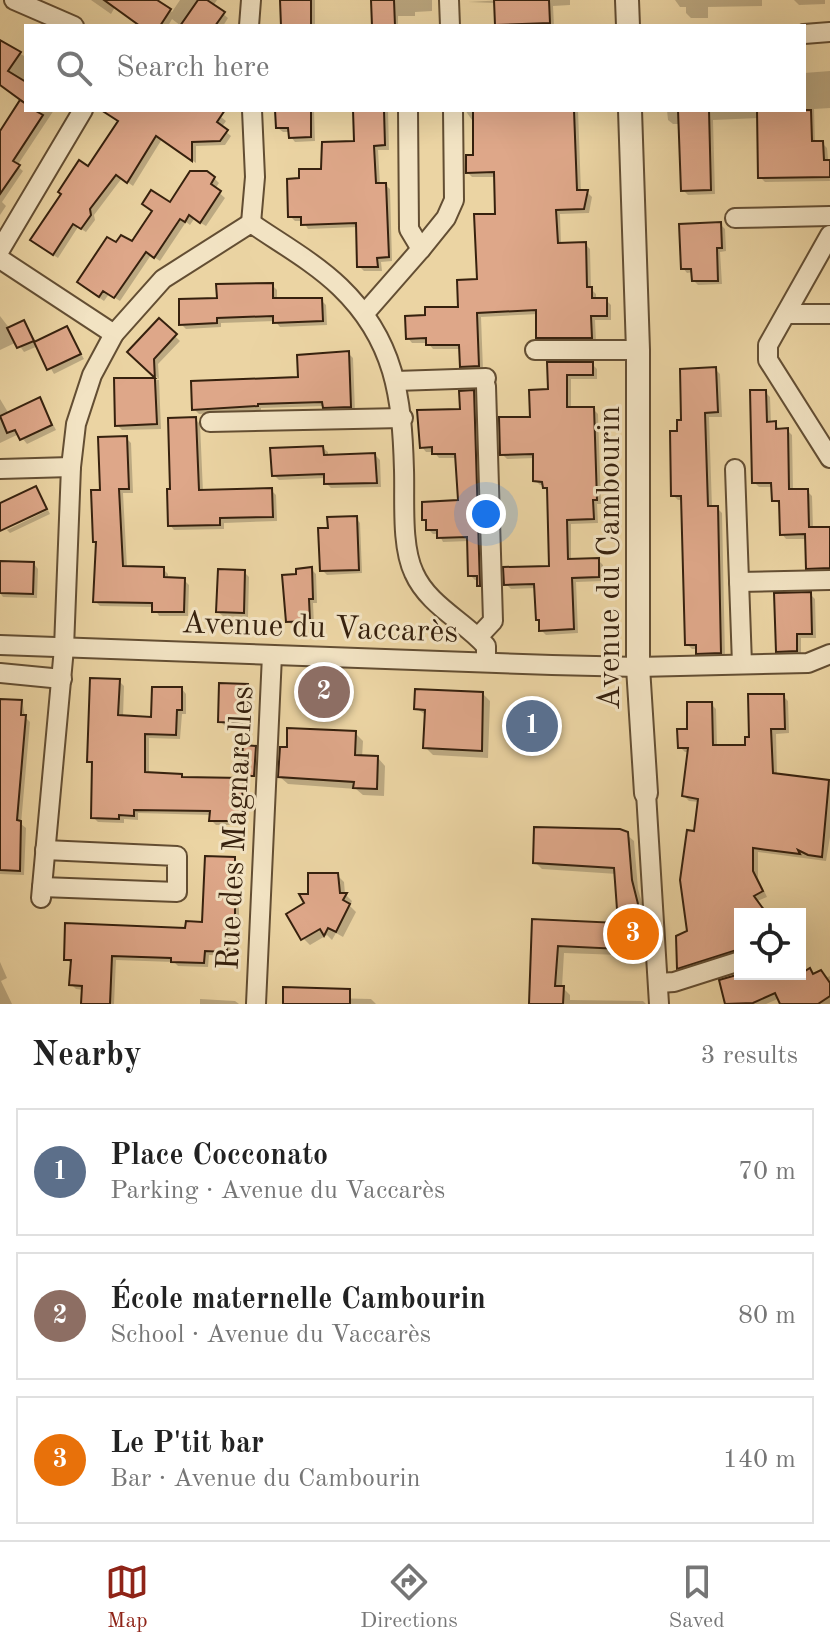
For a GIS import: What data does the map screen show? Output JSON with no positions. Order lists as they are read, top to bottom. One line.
{"streets":{"street":["Avenue du Cambourin","Avenue du Vaccarès","Rue des Magnarelles"]},"crossings":[["Avenue du Cambourin","Avenue du Vaccarès"],["Avenue du Vaccarès","Rue des Magnarelles"]],"page":{"search":"Search here","pins":["2","1","3"],"heading":["Nearby","3 results"],"list":[{"mark":"1","name":"Place Cocconato","note":"Parking · Avenue du Vaccarès","value":"70 m"},{"mark":"2","name":"École maternelle Cambourin","note":"School · Avenue du Vaccarès","value":"80 m"},{"mark":"3","name":"Le P'tit bar","note":"Bar · Avenue du Cambourin","value":"140 m"}],"nav":["Map","Directions","Saved"]}}
